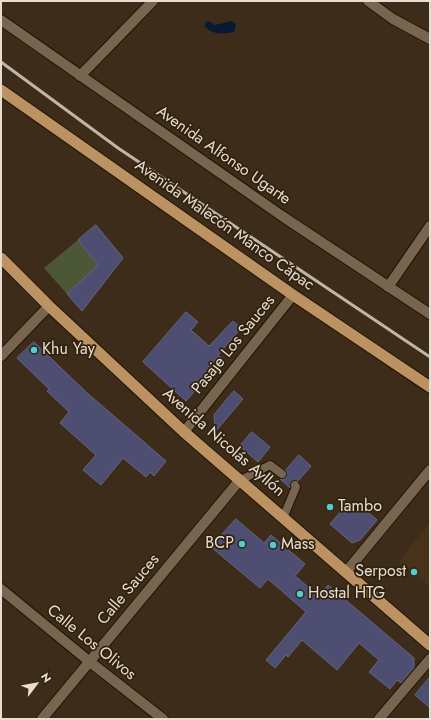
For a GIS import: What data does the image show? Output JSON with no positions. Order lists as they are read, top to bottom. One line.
{"streets":{"highway":["Avenida Malecón Manco Cápac","Avenida Nicolás Ayllón"],"street":["Avenida Alfonso Ugarte","Pasaje Los Sauces","Calle Sauces","Calle Los Olivos"]},"crossings":[["Avenida Malecón Manco Cápac","Pasaje Los Sauces"],["Pasaje Los Sauces","Avenida Nicolás Ayllón"],["Avenida Nicolás Ayllón","Calle Sauces"],["Calle Sauces","Calle Los Olivos"]],"places":["Khu Yay","Tambo","BCP","Mass","Serpost","Hostal HTG"],"north":"top right"}
